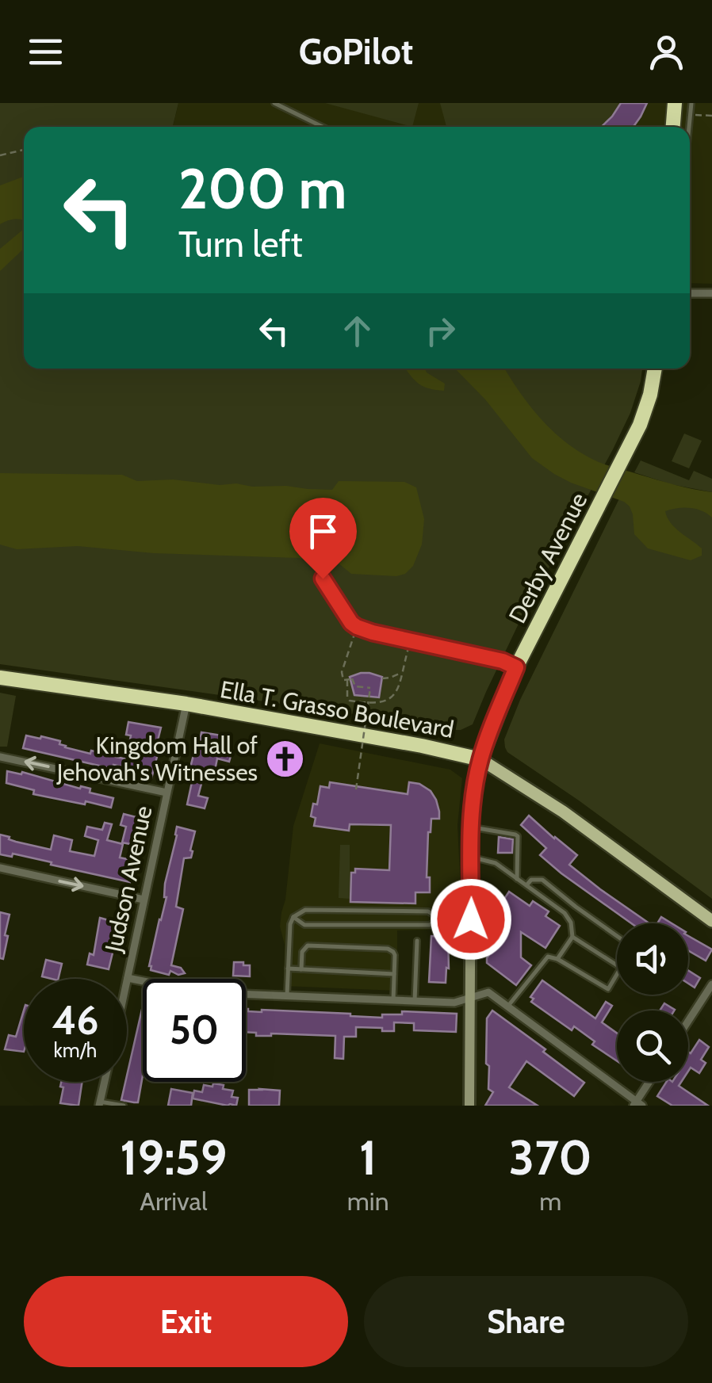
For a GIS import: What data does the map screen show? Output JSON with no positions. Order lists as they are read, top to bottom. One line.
{"streets":{"highway":["Derby Avenue","Ella T. Grasso Boulevard"],"street":["Judson Avenue"]},"crossings":[["Derby Avenue","Ella T. Grasso Boulevard"],["Ella T. Grasso Boulevard","Judson Avenue"]],"places":{"church":["Kingdom Hall of Jehovah's Witnesses"]},"page":{"header":"GoPilot","turn":["200 m","Turn left"],"speed":"46 km/h","limit":"50","eta":["19:59","Arrival","1","min","370","m"],"buttons":["Exit","Share"]}}
